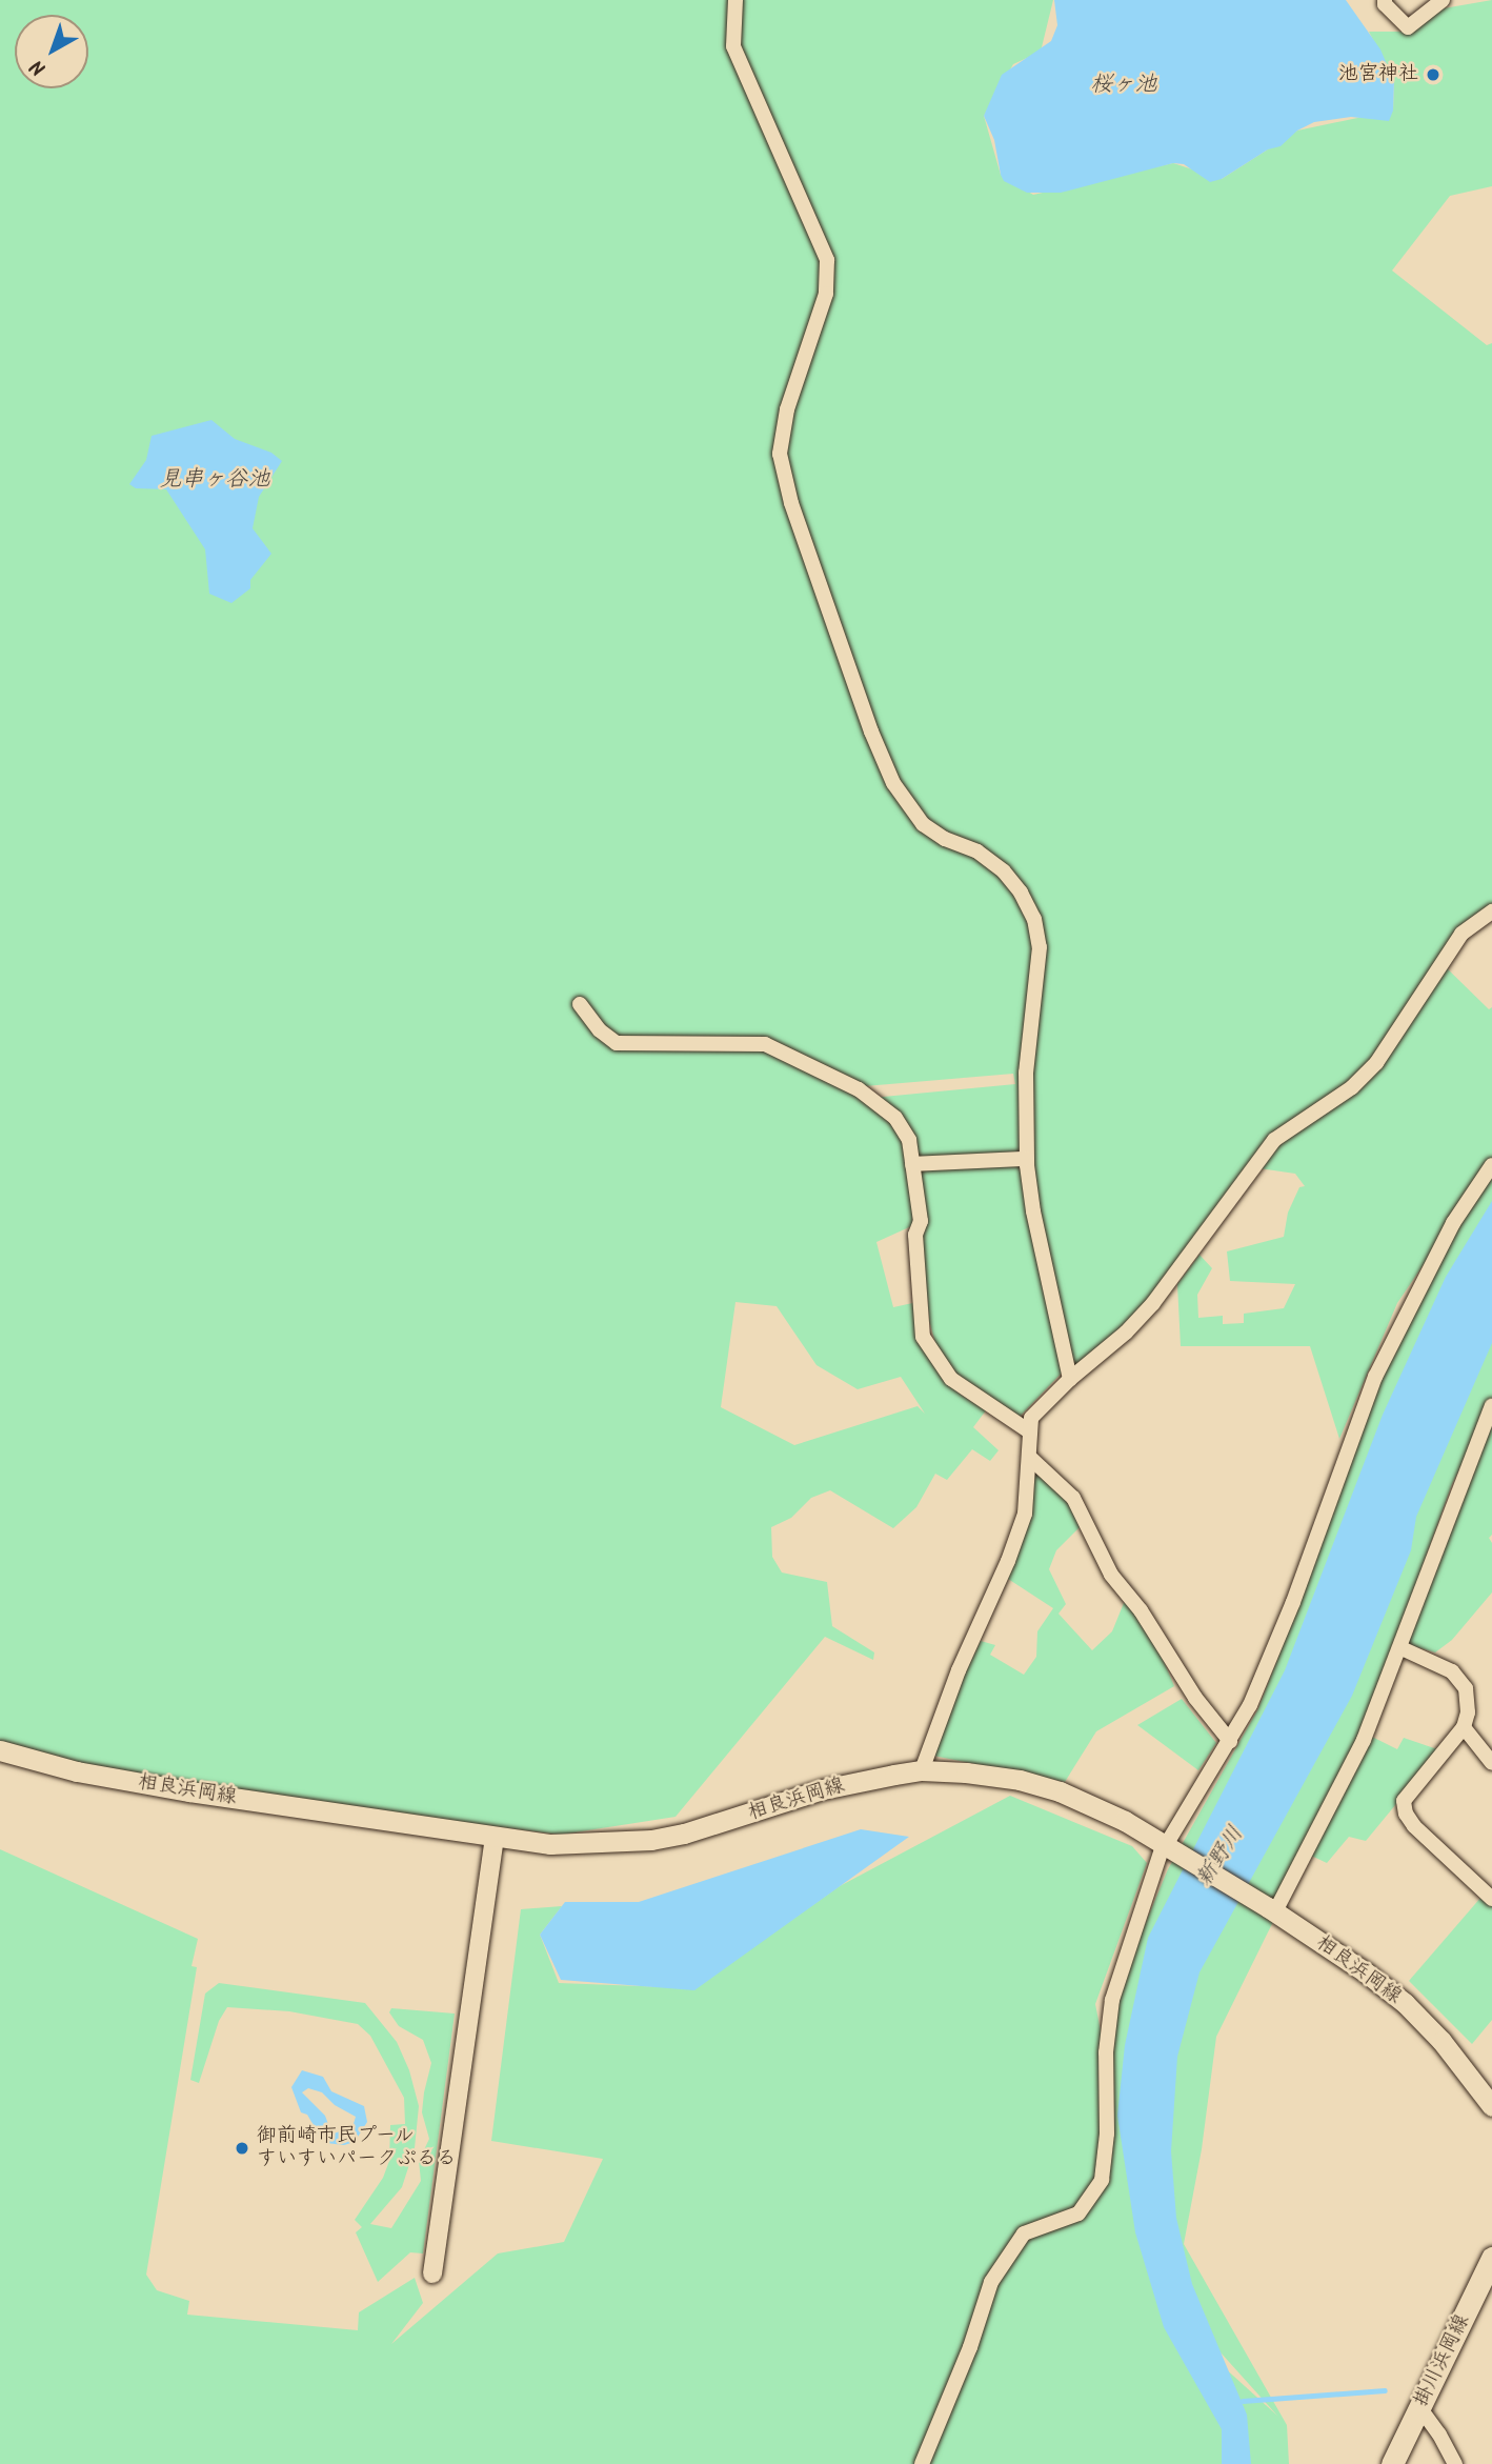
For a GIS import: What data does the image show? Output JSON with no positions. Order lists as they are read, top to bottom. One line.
{"streets":{"main road":["相良浜岡線","掛川浜岡線"]},"water":["桜ヶ池","見串ヶ谷池","新野川"],"places":["池宮神社","御前崎市民プール すいすいパークぷるる"],"north":"bottom left"}
